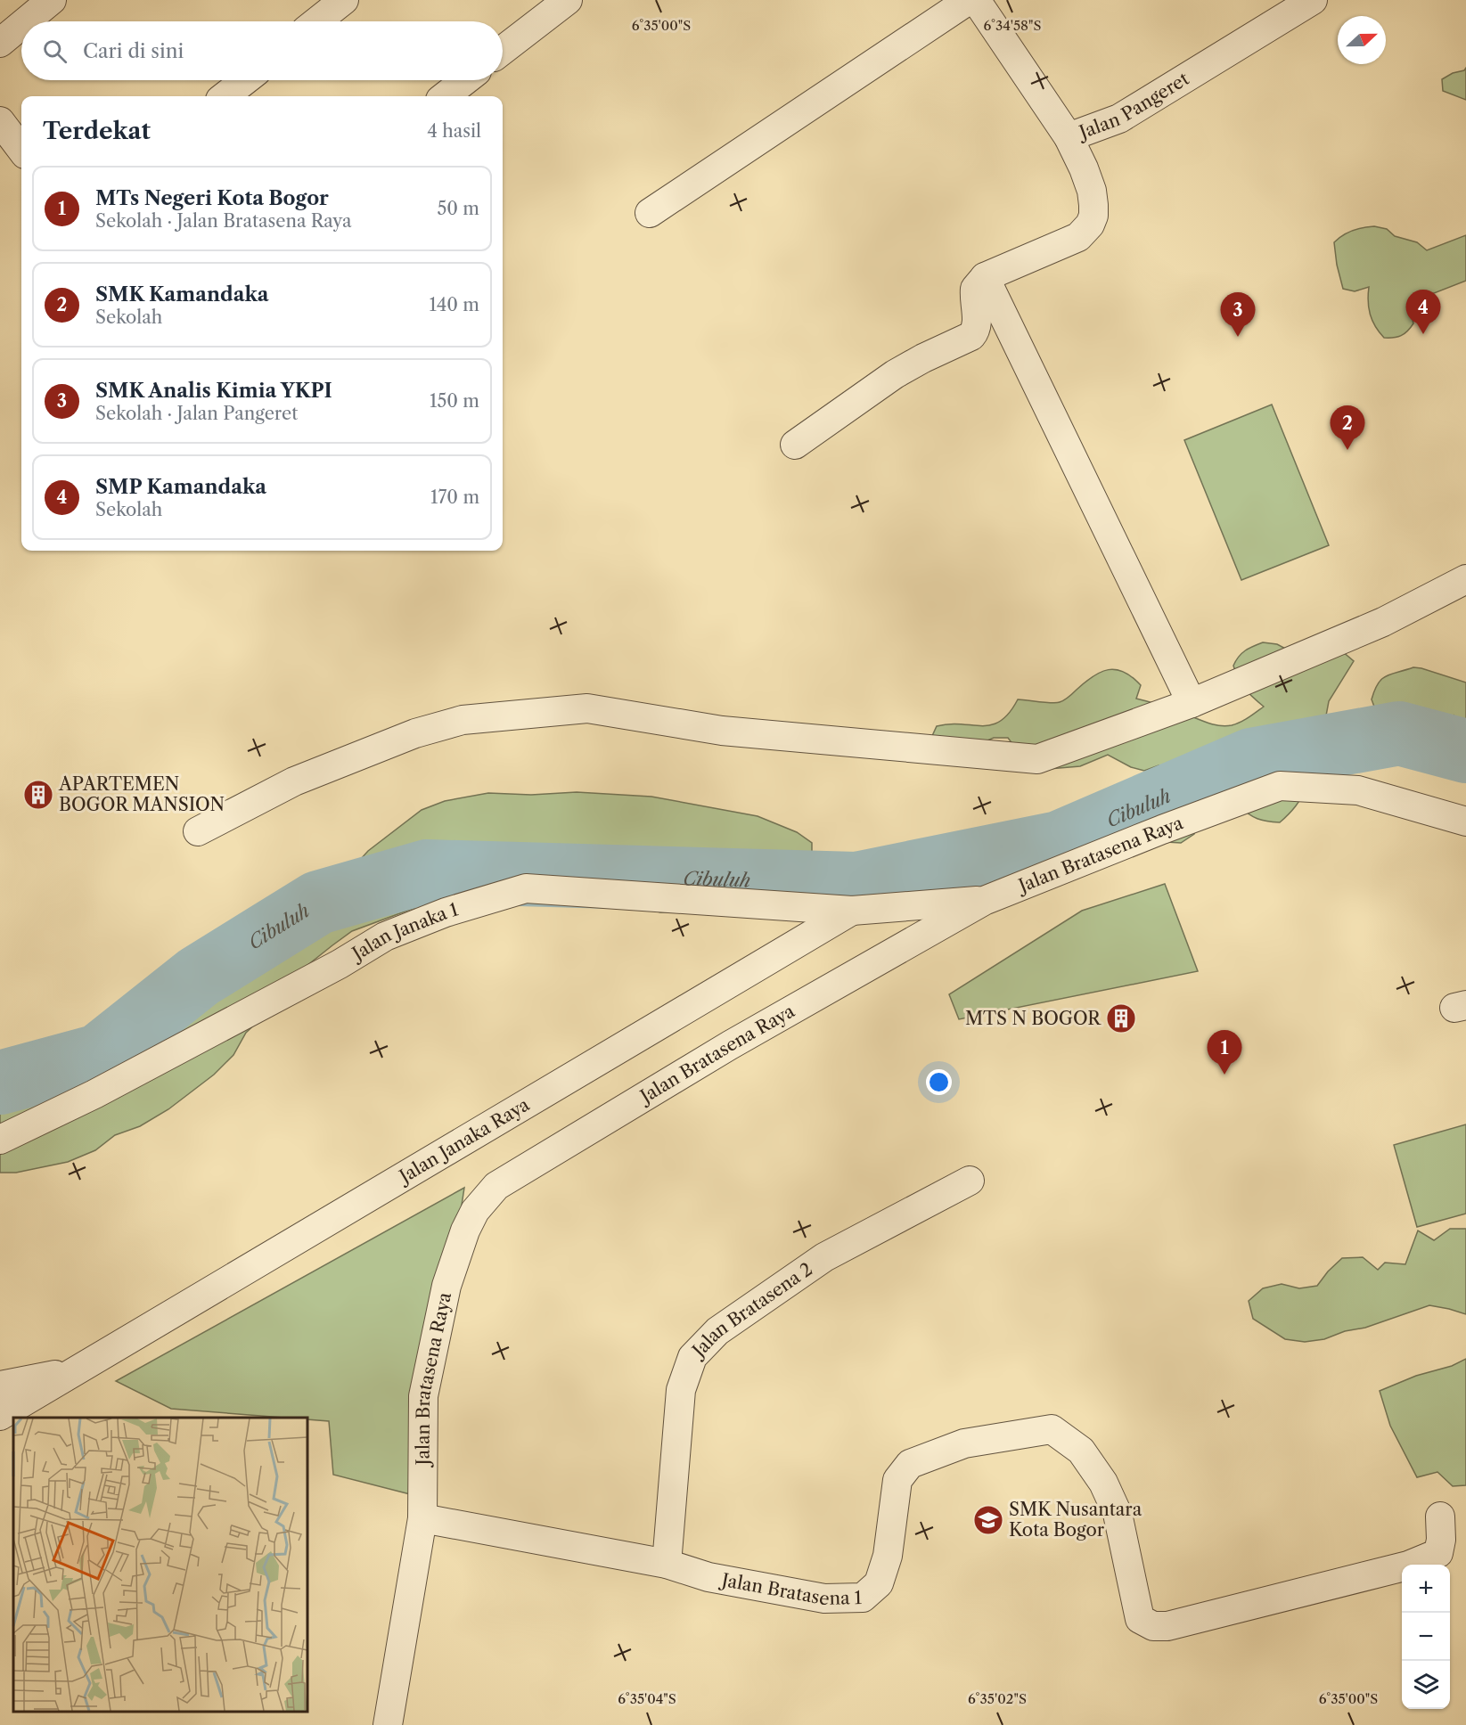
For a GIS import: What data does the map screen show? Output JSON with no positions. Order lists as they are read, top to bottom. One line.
{"streets":{"street":["Jalan Pangeret","Jalan Bratasena Raya","Jalan Janaka 1","Jalan Janaka Raya","Jalan Bratasena 2","Jalan Bratasena 1"]},"crossings":[["Jalan Bratasena Raya","Jalan Janaka 1"],["Jalan Bratasena Raya","Jalan Bratasena 1"],["Jalan Janaka 1","Jalan Janaka Raya"],["Jalan Bratasena 2","Jalan Bratasena 1"]],"water":["Cibuluh"],"places":{"building":["APARTEMEN BOGOR MANSION","MTS N BOGOR"],"school or university":["SMK Nusantara Kota Bogor"]},"north":"right","page":{"search":"Cari di sini","heading":["Terdekat","4 hasil"],"list":[{"mark":"1","name":"MTs Negeri Kota Bogor","note":"Sekolah · Jalan Bratasena Raya","value":"50 m"},{"mark":"2","name":"SMK Kamandaka","note":"Sekolah","value":"140 m"},{"mark":"3","name":"SMK Analis Kimia YKPI","note":"Sekolah · Jalan Pangeret","value":"150 m"},{"mark":"4","name":"SMP Kamandaka","note":"Sekolah","value":"170 m"}],"pins":["4","3","2","1"],"map_buttons":["+","−"]},"coordinates":["6°35'00\"S","6°34'58\"S","6°35'04\"S","6°35'02\"S"]}
